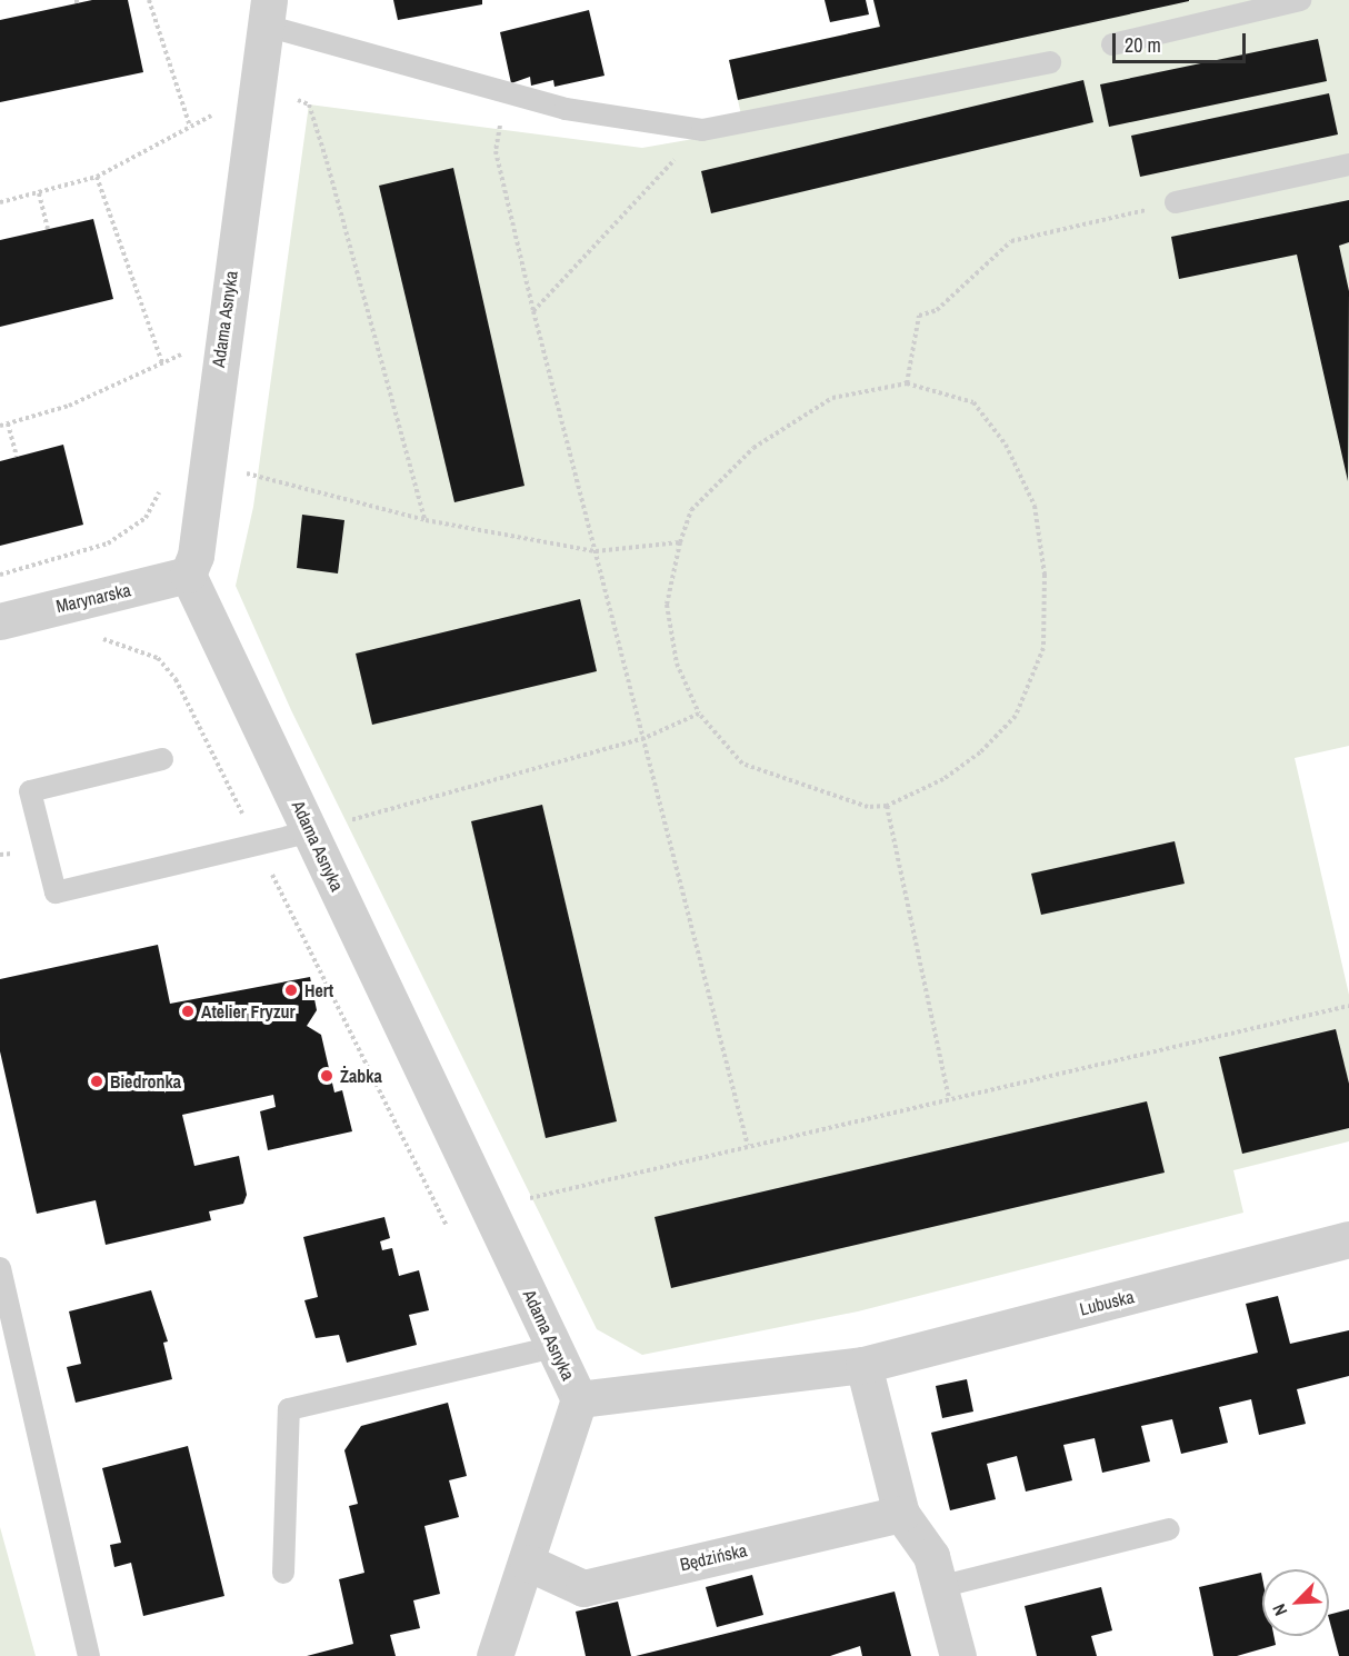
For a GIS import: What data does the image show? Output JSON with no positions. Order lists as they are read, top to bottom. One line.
{"streets":{"street":["Adama Asnyka","Marynarska","Lubuska","Będzińska"]},"crossings":[["Adama Asnyka","Marynarska"],["Adama Asnyka","Lubuska"],["Adama Asnyka","Będzińska"]],"places":["Hert","Atelier Fryzur","Żabka","Biedronka"],"scale_bar":"20 m","north":"bottom left"}
